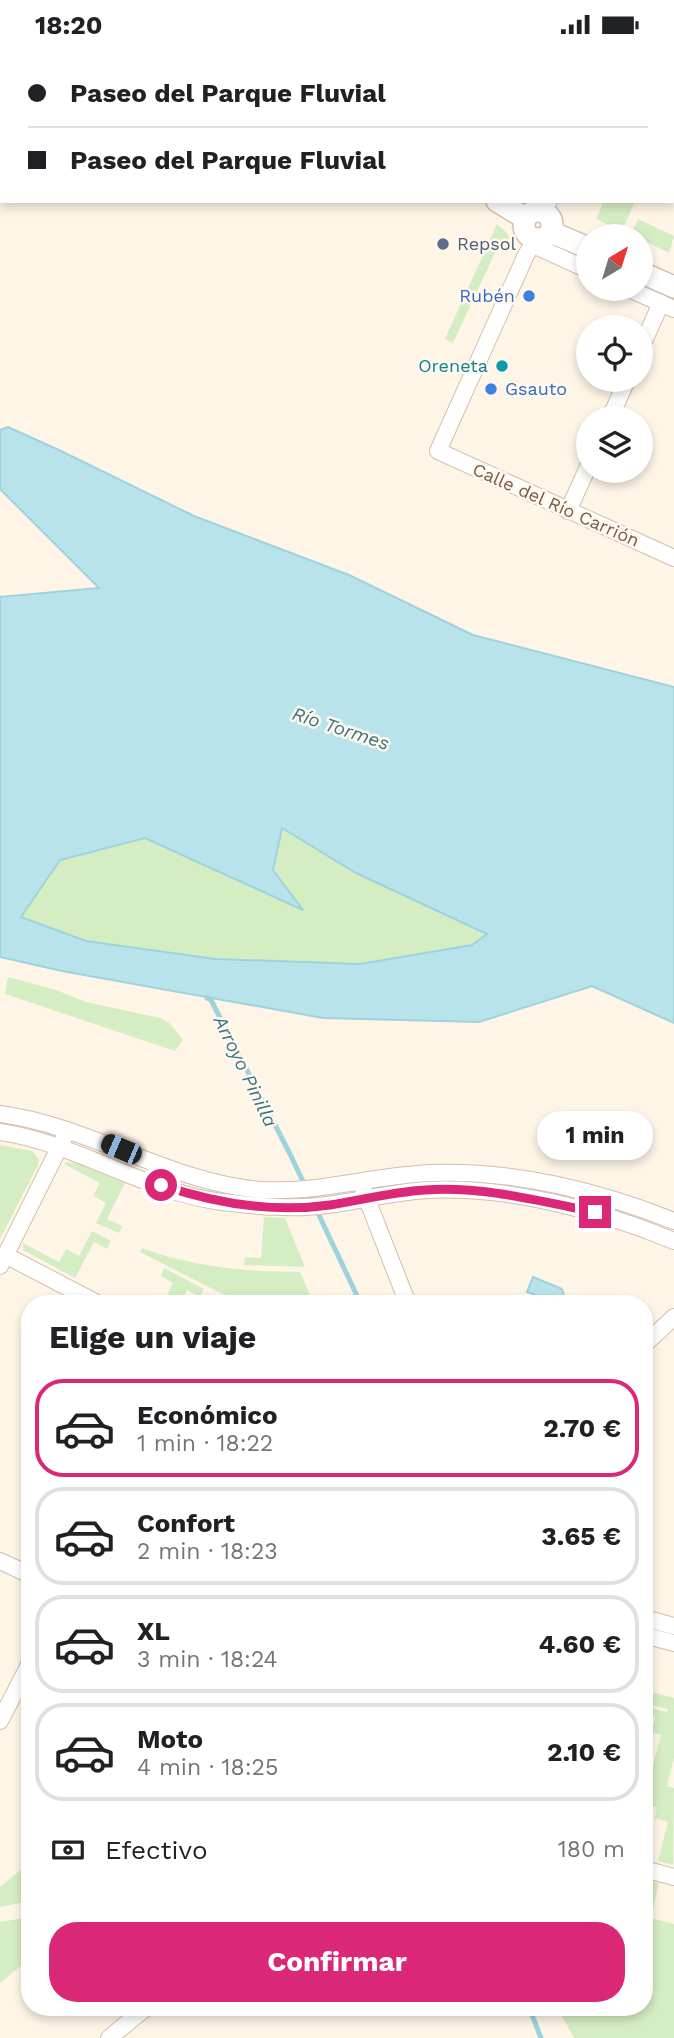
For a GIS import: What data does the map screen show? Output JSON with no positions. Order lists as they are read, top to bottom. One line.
{"streets":{"street":["Calle del Río Carrión"]},"water":["Río Tormes","Arroyo Pinilla"],"places":["Repsol","Rubén","Oreneta","Gsauto"],"north":"top right","page":{"status":"18:20","banner":["Paseo del Parque Fluvial","Paseo del Parque Fluvial"],"bubble":"1 min","heading":"Elige un viaje","list":[{"name":"Económico","note":"1 min · 18:22","value":"2.70 €"},{"name":"Confort","note":"2 min · 18:23","value":"3.65 €"},{"name":"XL","note":"3 min · 18:24","value":"4.60 €"},{"name":"Moto","note":"4 min · 18:25","value":"2.10 €"}],"pay":["Efectivo","180 m"],"buttons":"Confirmar"}}
